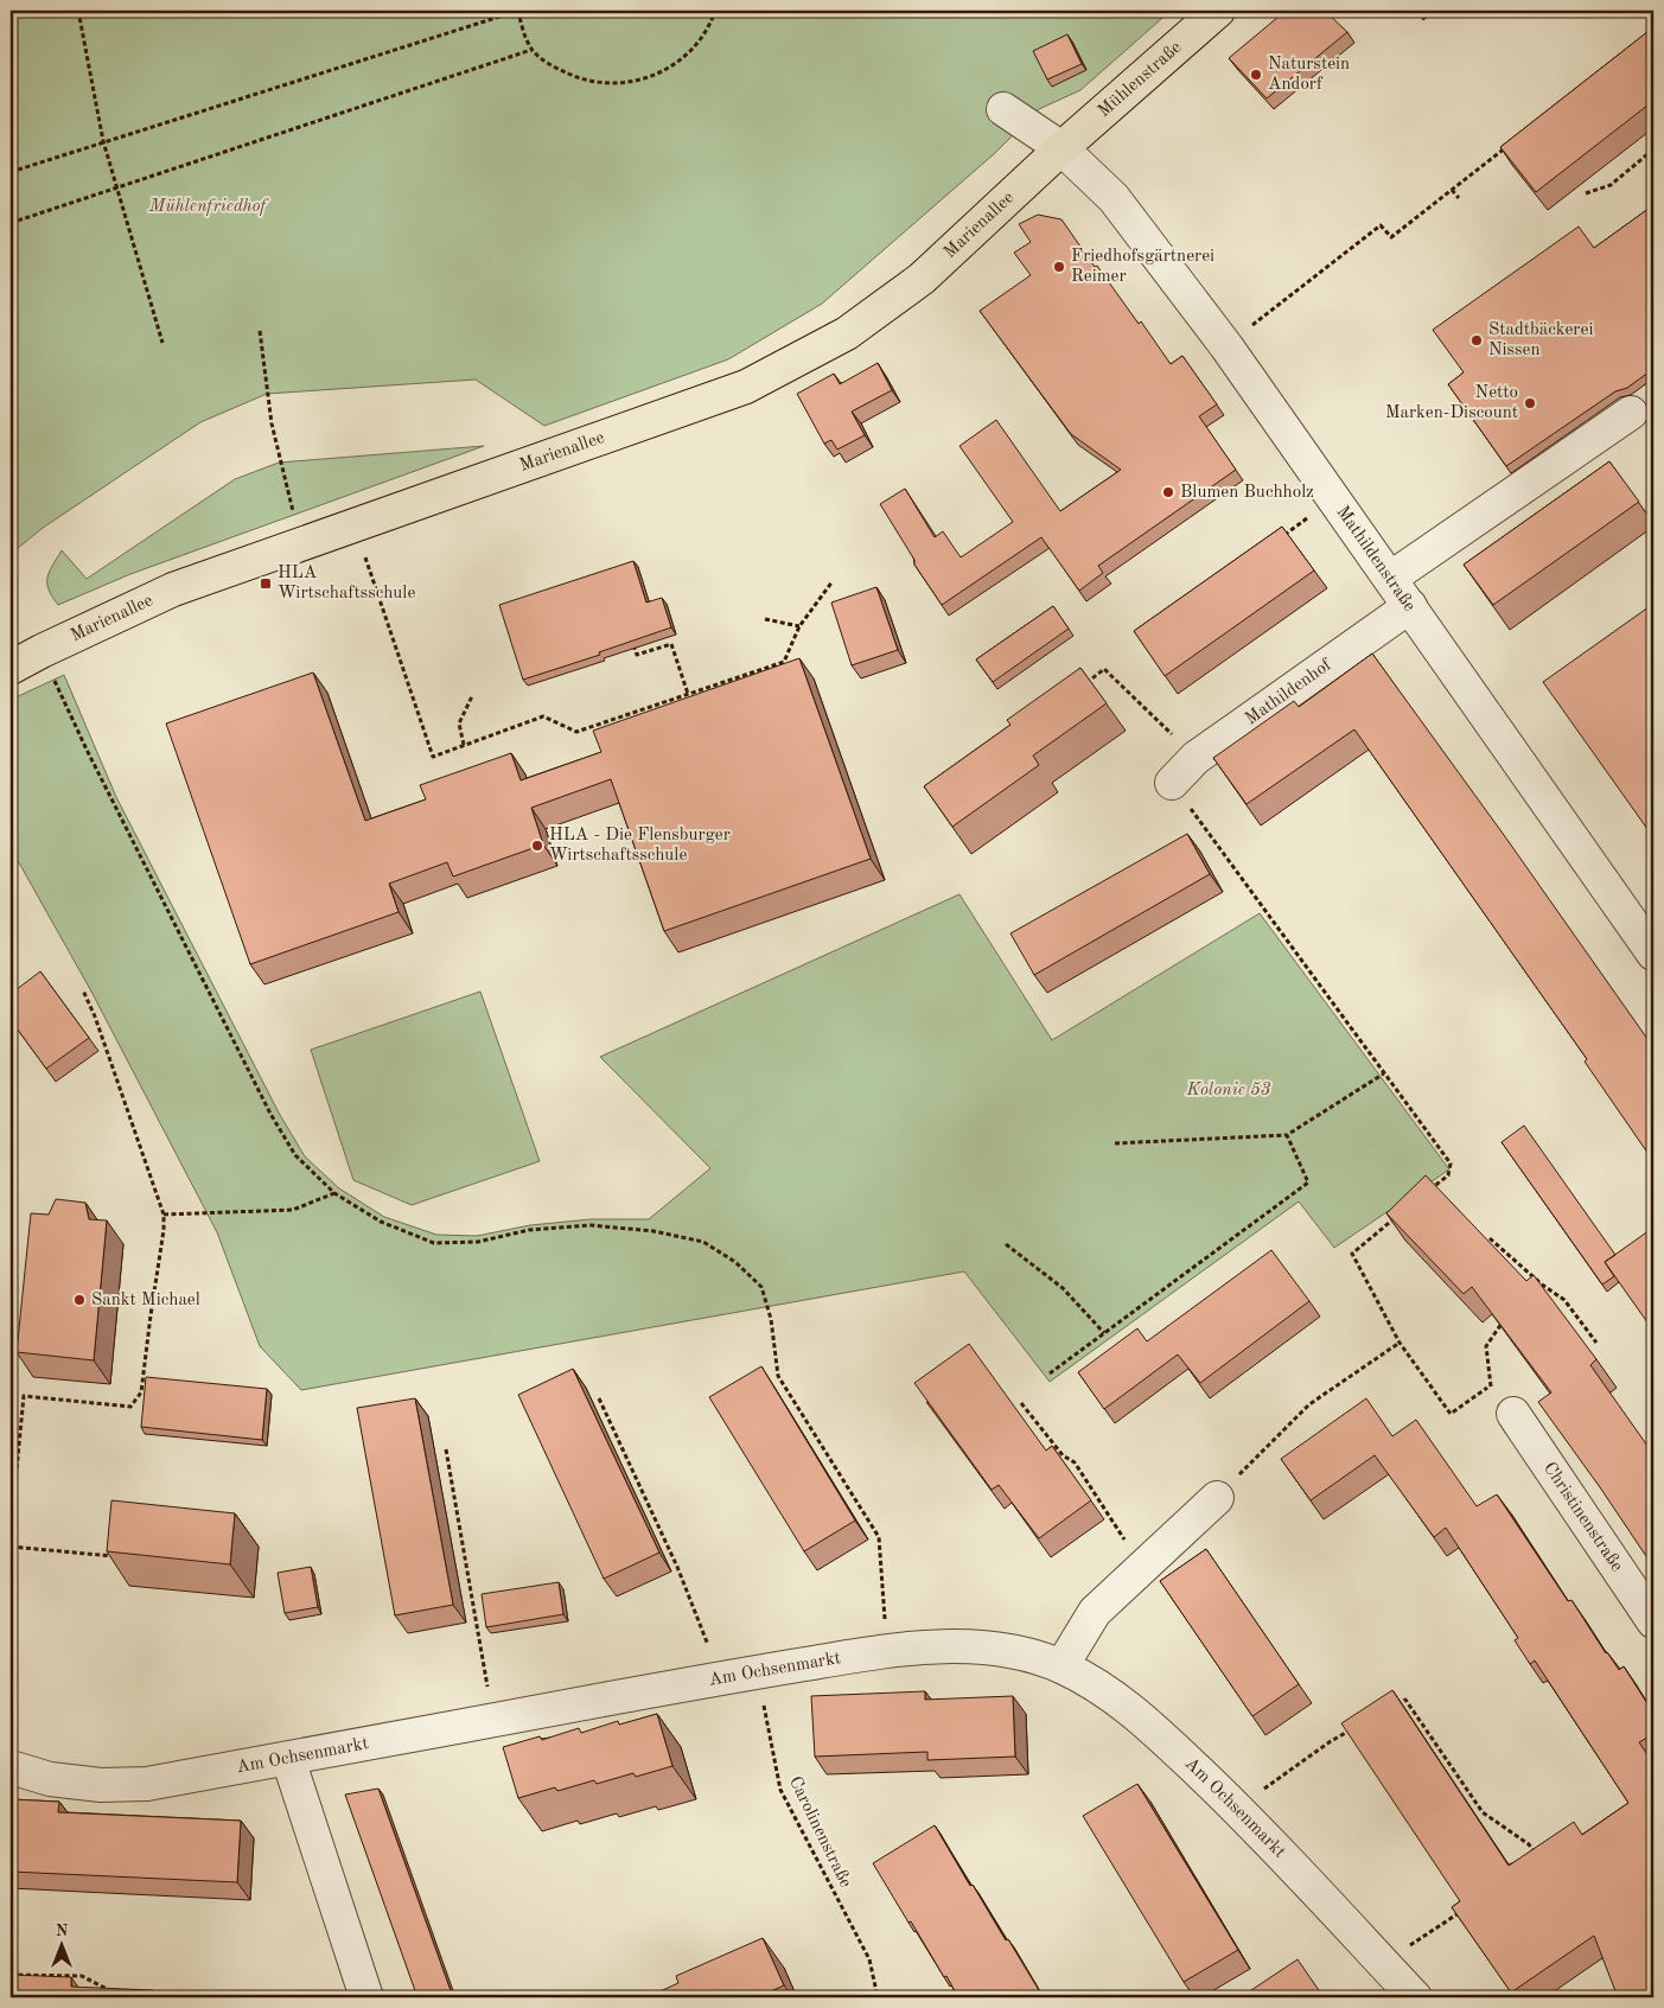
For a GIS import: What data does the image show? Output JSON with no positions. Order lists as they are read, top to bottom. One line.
{"streets":{"main road":["Mühlenstraße","Marienallee"],"street":["Mathildenstraße","Mathildenhof","Christinenstraße","Am Ochsenmarkt"],"path":["Carolinenstraße"]},"crossings":[["Mühlenstraße","Marienallee"],["Mühlenstraße","Mathildenstraße"],["Marienallee","Mathildenstraße"],["Mathildenstraße","Mathildenhof"],["Am Ochsenmarkt","Carolinenstraße"]],"parks":["Mühlenfriedhof","Kolonie 53"],"places":{"other":["Naturstein Andorf","Friedhofsgärtnerei Reimer","Stadtbäckerei Nissen","Netto Marken-Discount","Blumen Buchholz","HLA - Die Flensburger Wirtschaftsschule","Sankt Michael"],"transit":["HLA Wirtschaftsschule"]},"north":"top"}
